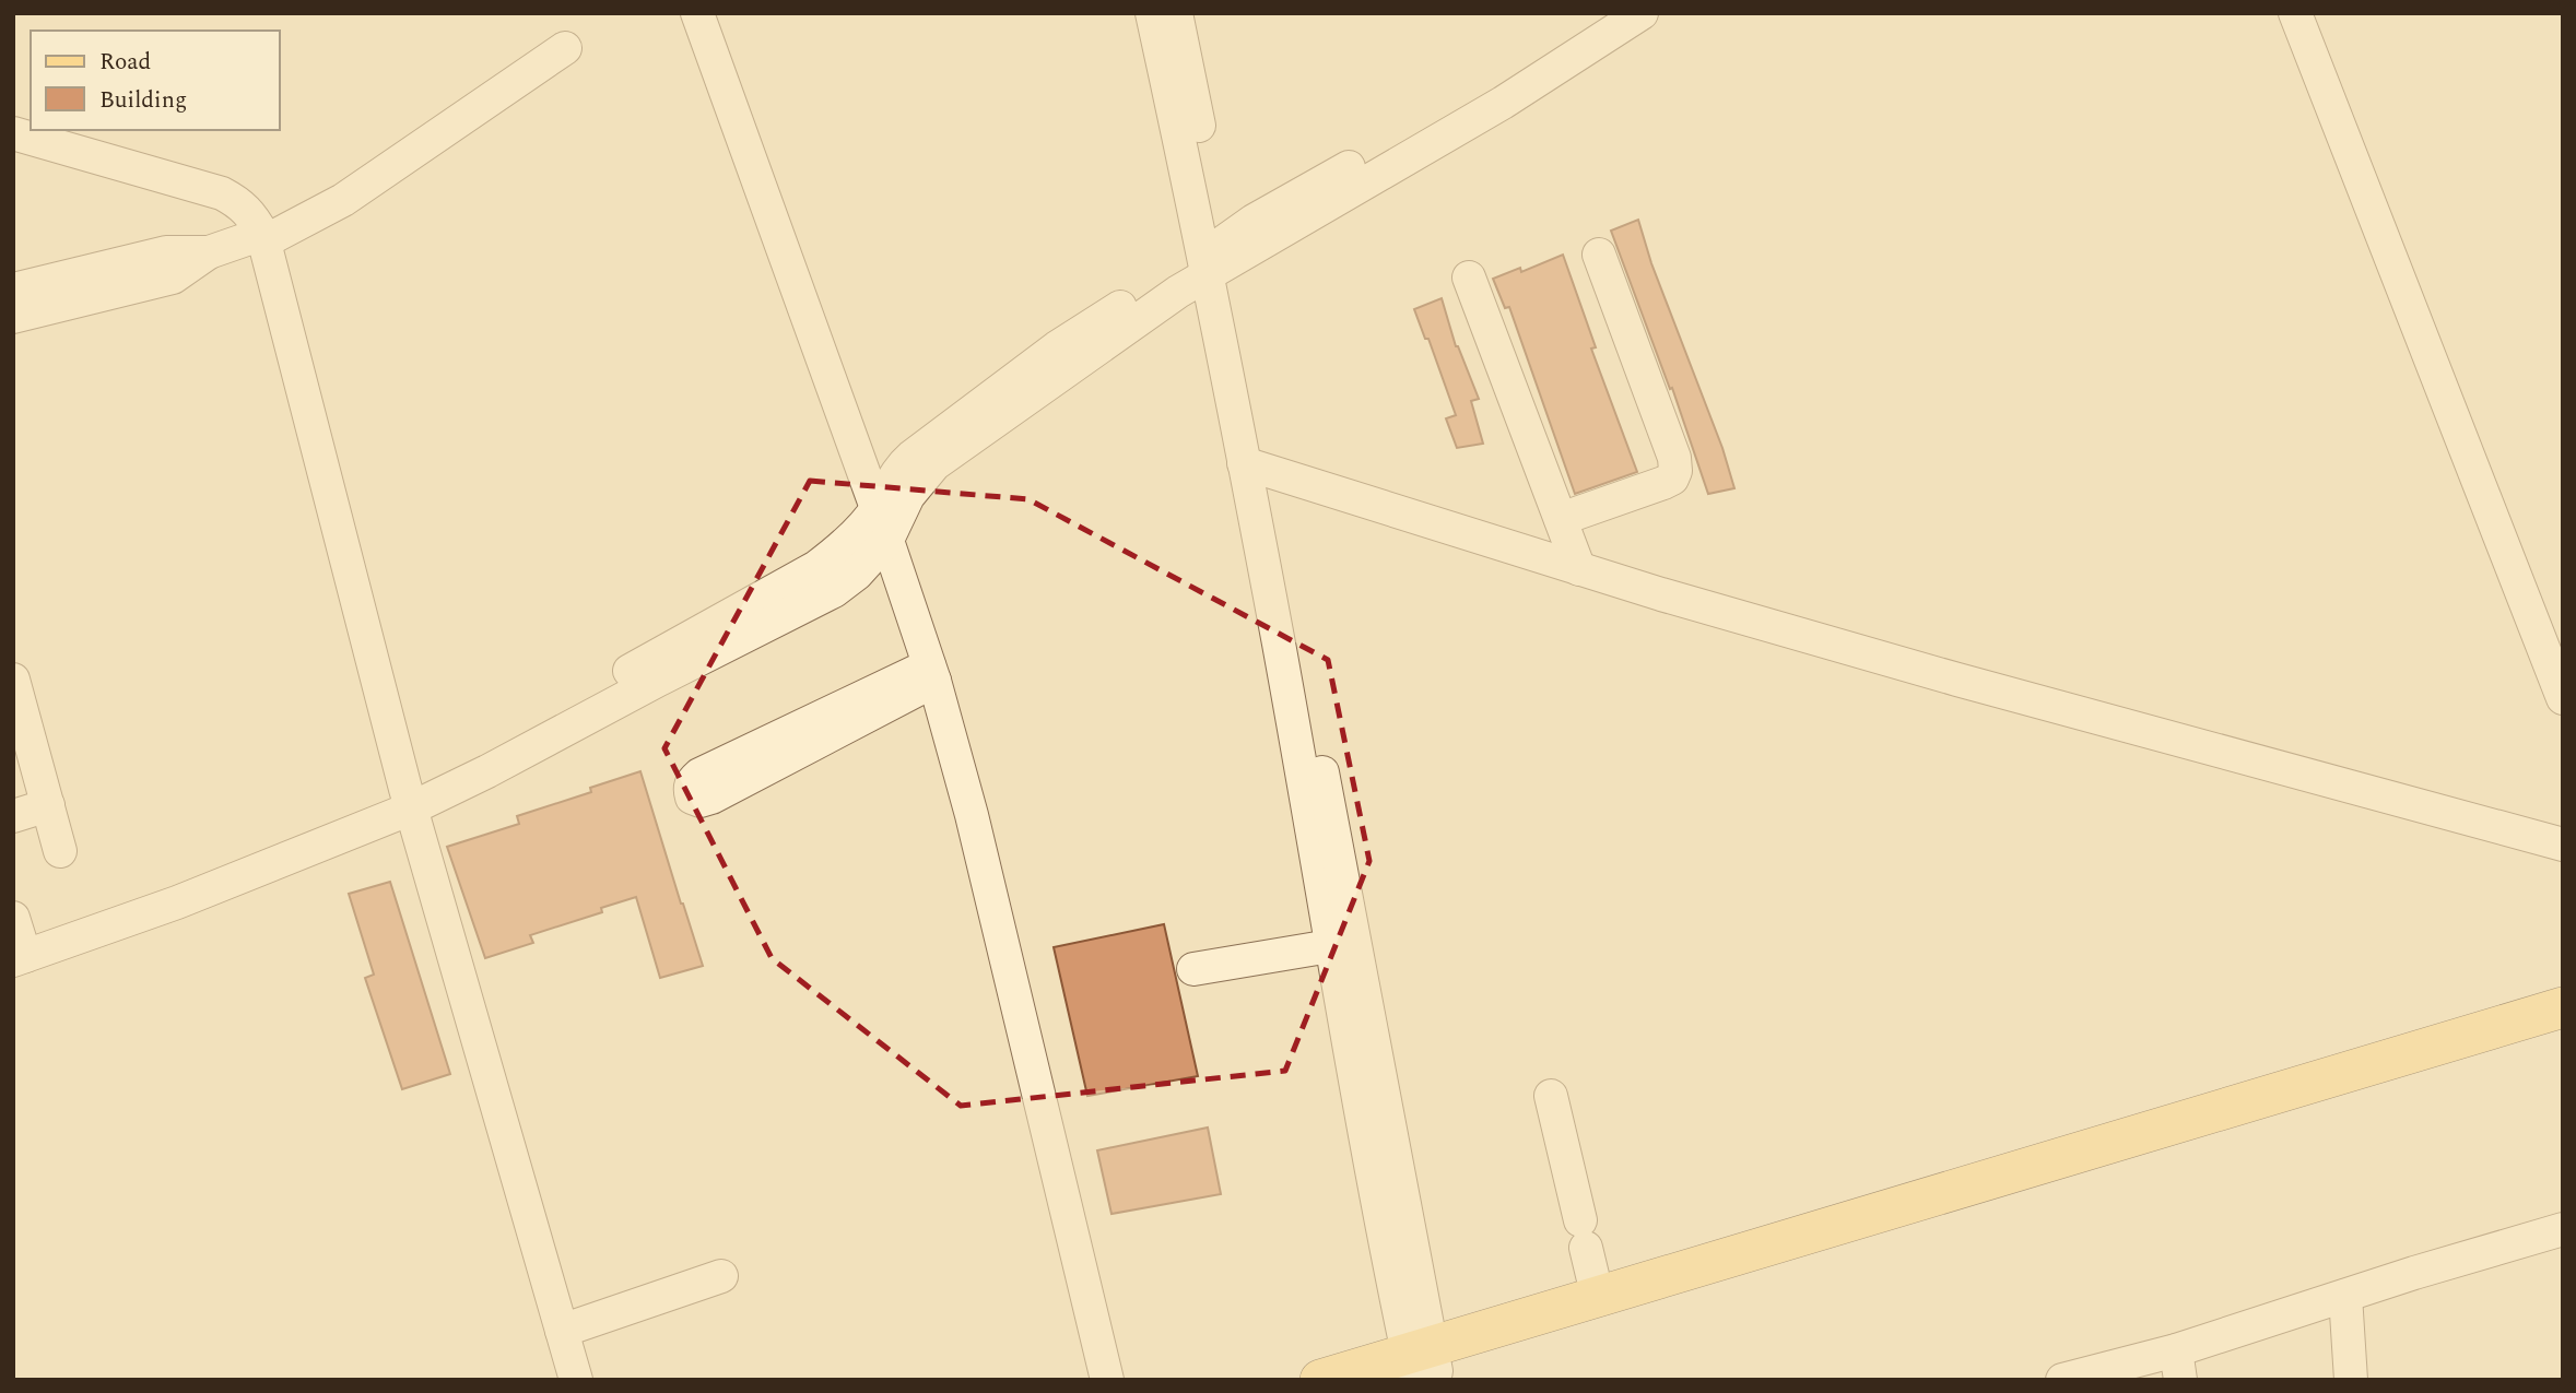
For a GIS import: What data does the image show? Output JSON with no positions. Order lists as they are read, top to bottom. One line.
{"legend":["Road","Building"]}
